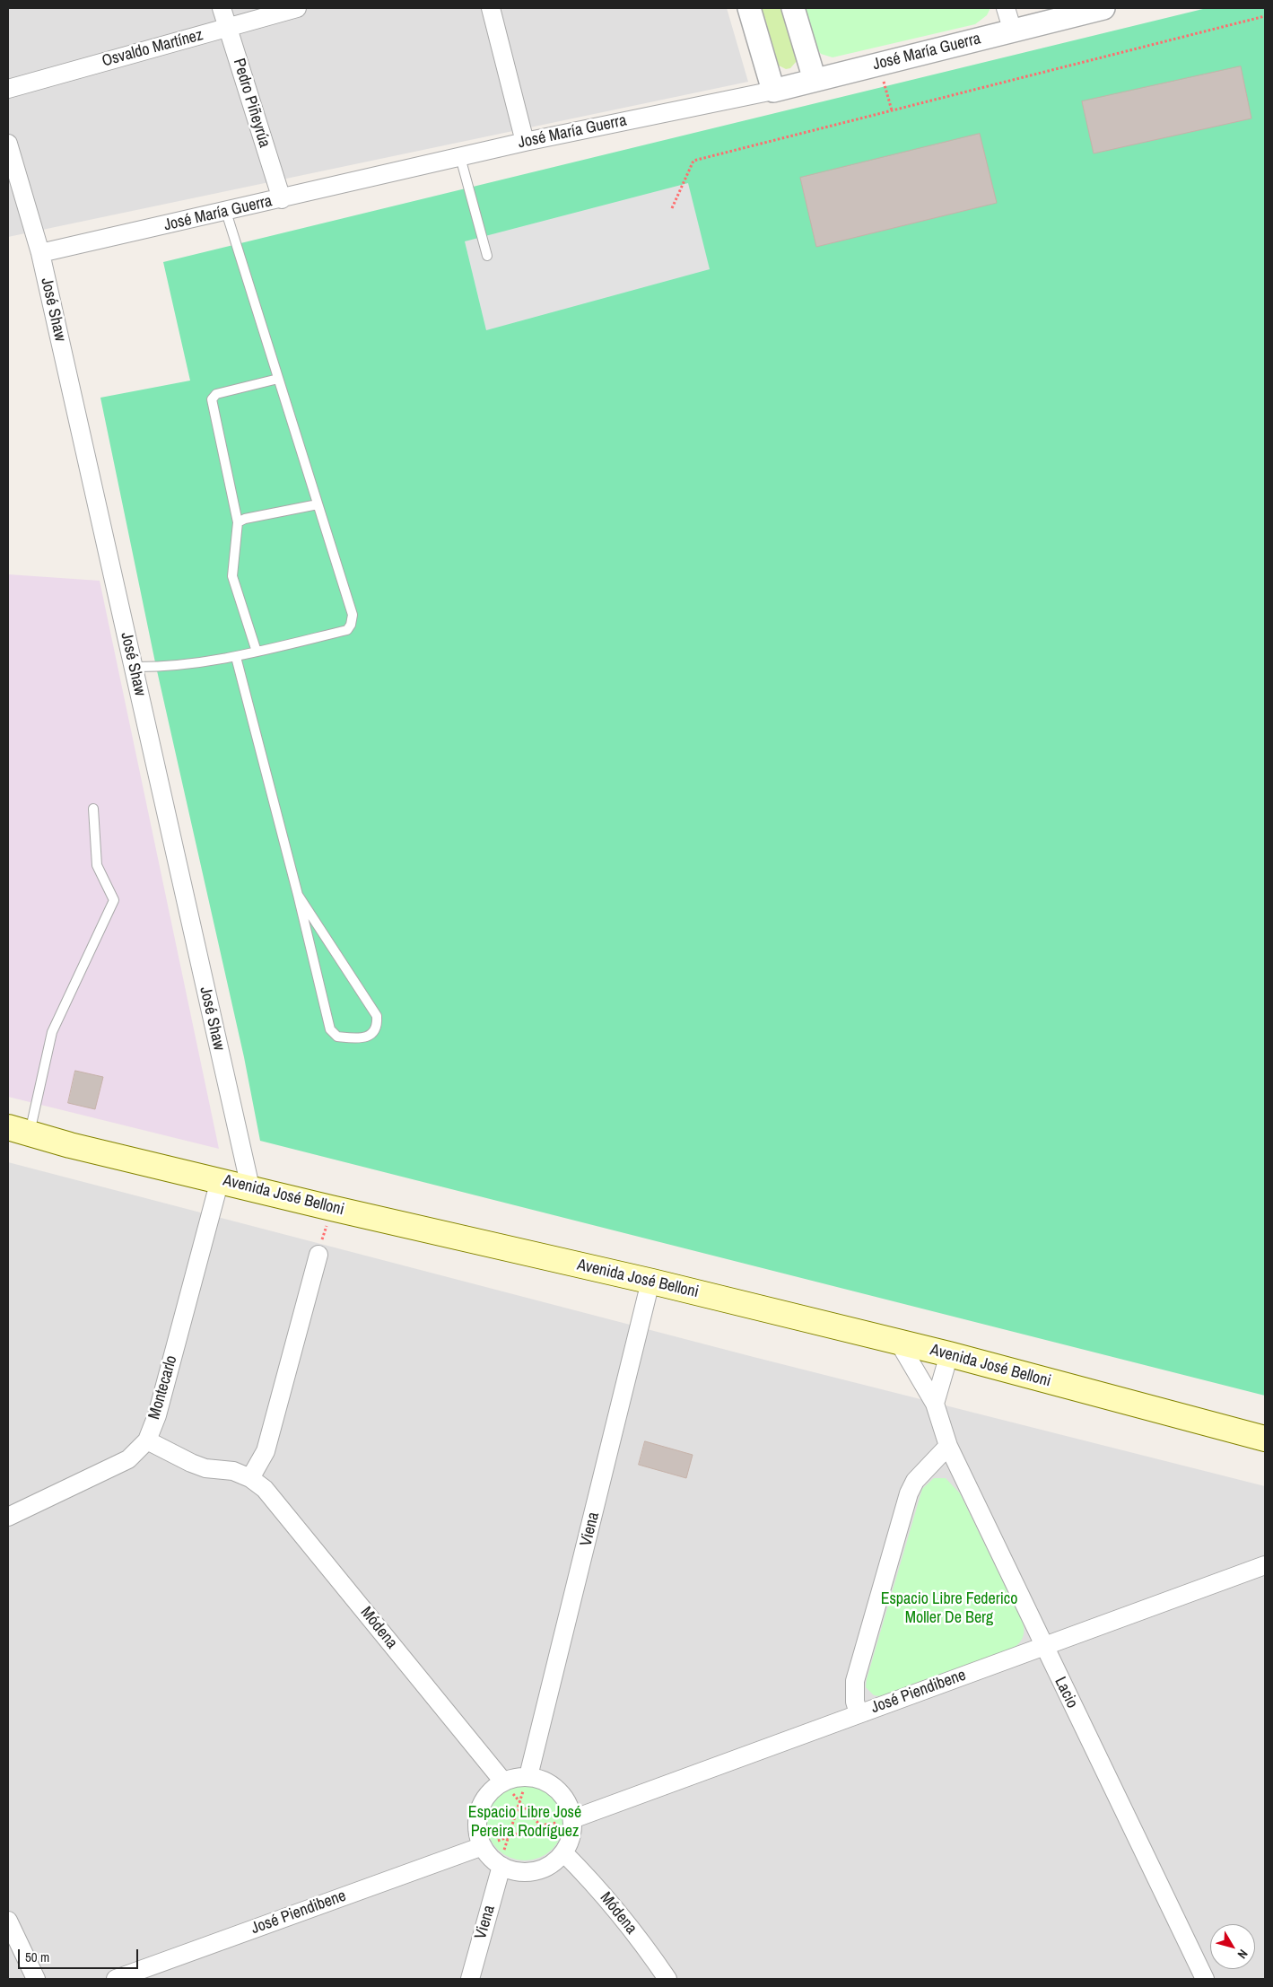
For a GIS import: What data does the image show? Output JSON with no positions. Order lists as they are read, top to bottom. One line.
{"streets":{"main road":["Avenida José Belloni"],"street":["Osvaldo Martínez","José María Guerra","Pedro Piñeyrúa","José Shaw","Montecarlo","Viena","Módena","José Piendibene","Lacio"]},"crossings":[["Osvaldo Martínez","Pedro Piñeyrúa"],["José María Guerra","Pedro Piñeyrúa"],["José María Guerra","José Shaw"],["José Shaw","Avenida José Belloni"],["Avenida José Belloni","Montecarlo"],["Avenida José Belloni","Viena"],["Avenida José Belloni","Lacio"],["Montecarlo","Módena"],["José Piendibene","Lacio"]],"parks":["Espacio Libre Federico Moller De Berg","Espacio Libre José Pereira Rodríguez"],"scale_bar":"50 m","north":"bottom right"}
